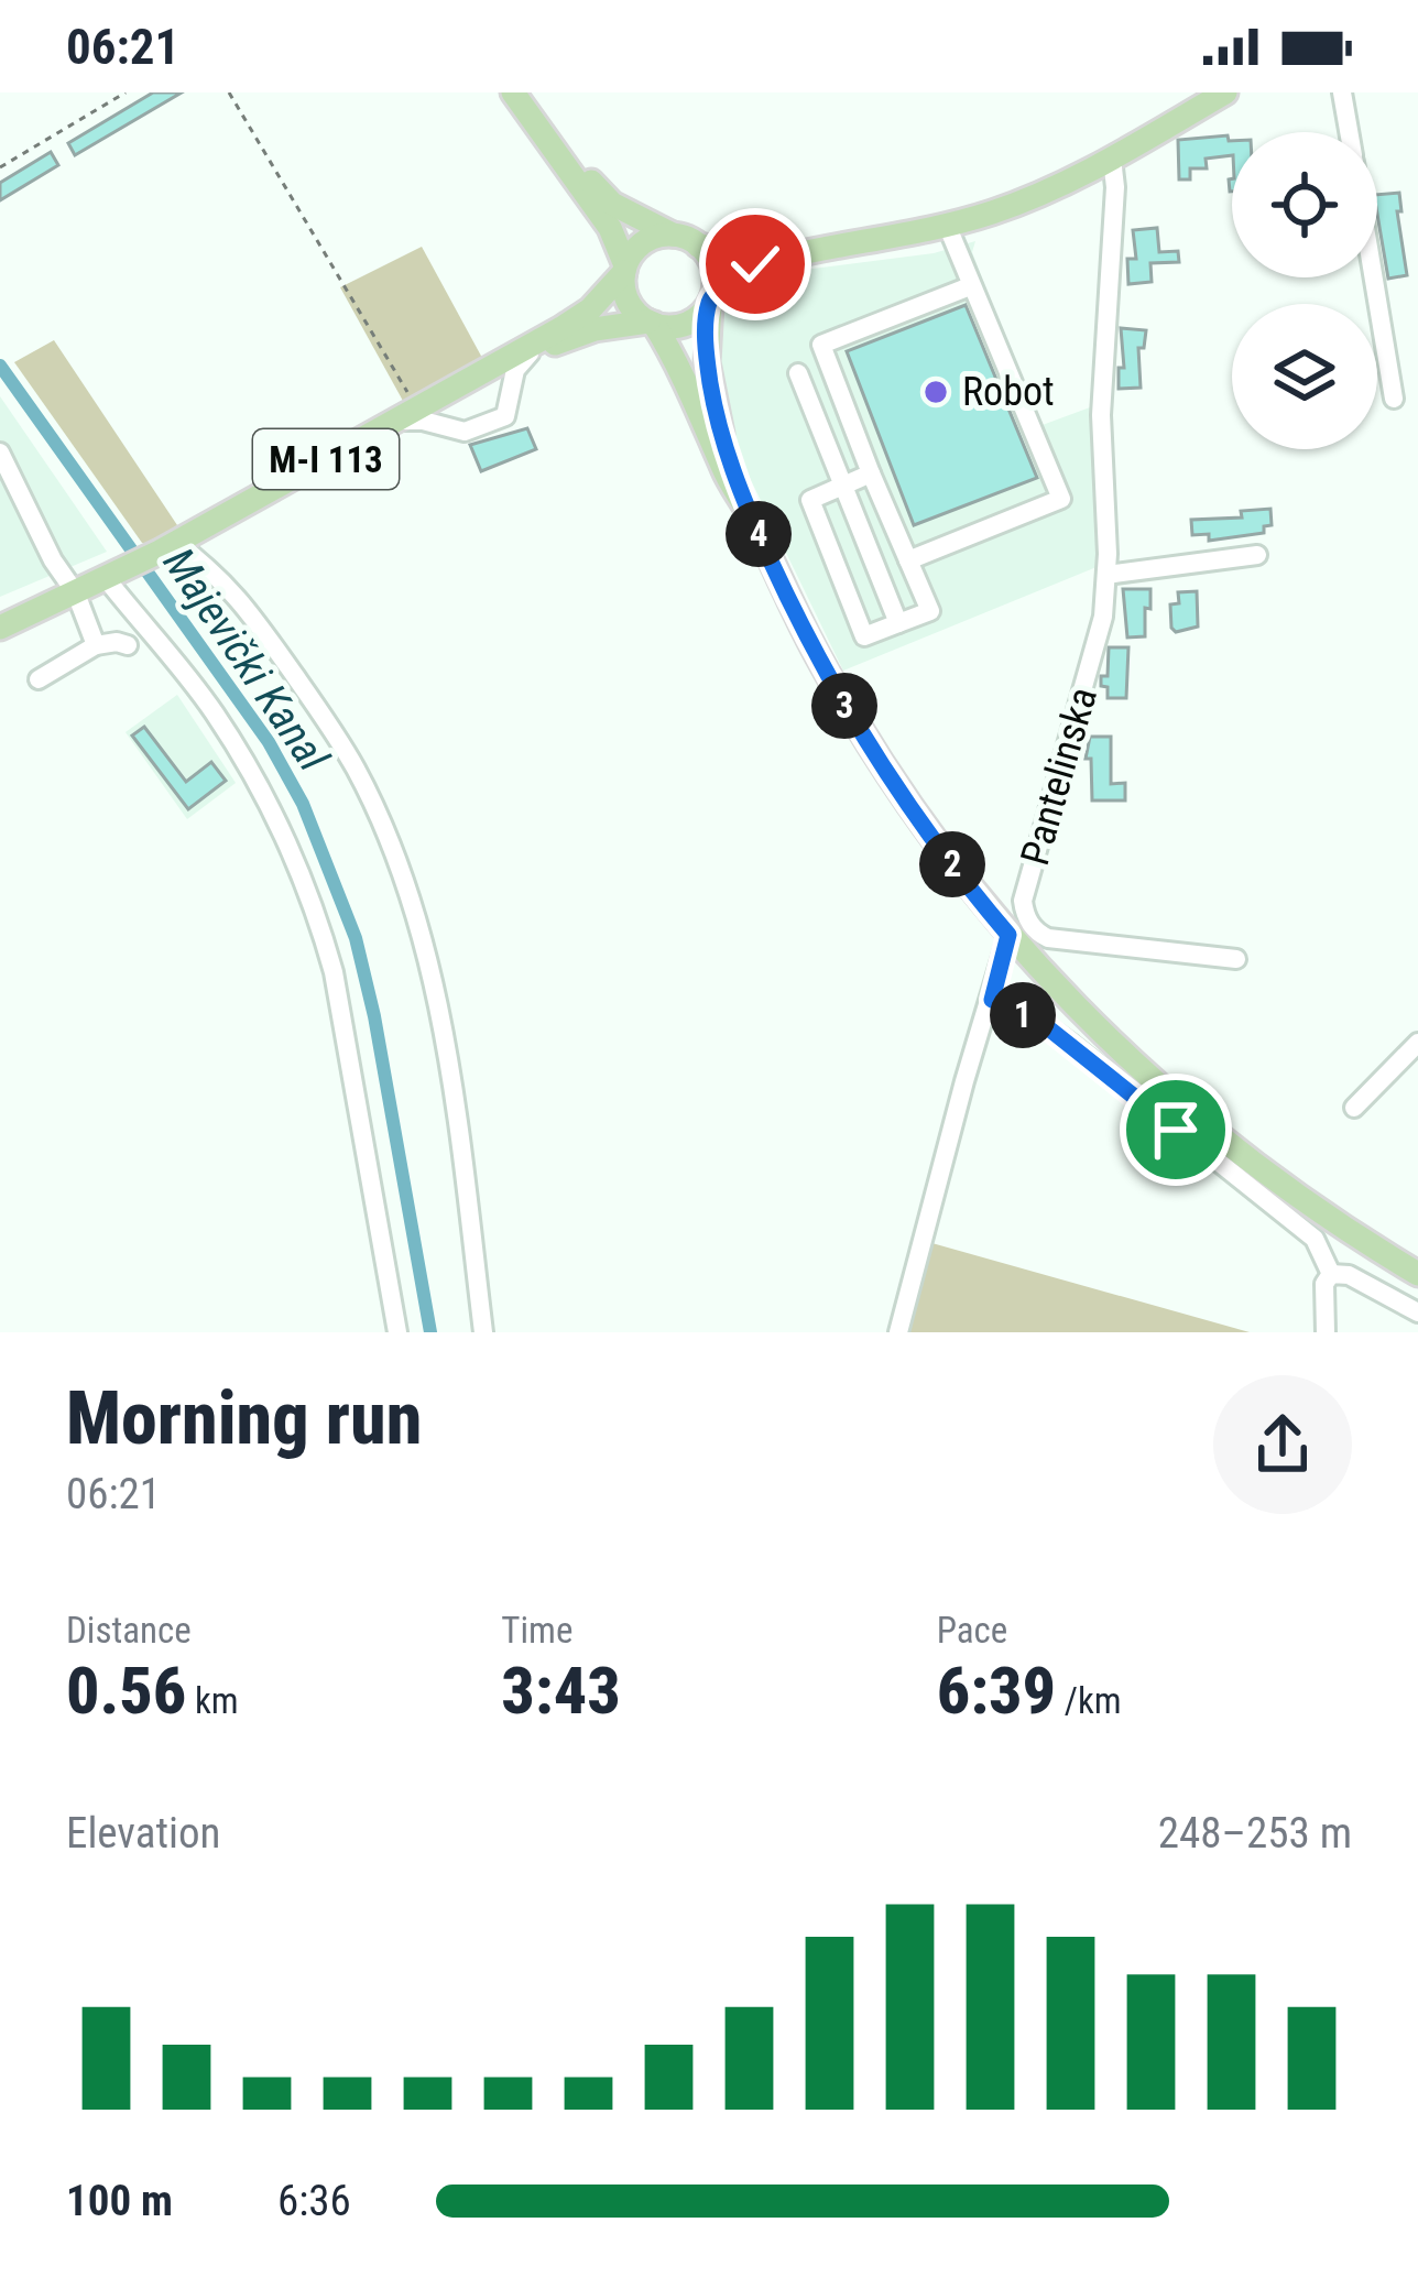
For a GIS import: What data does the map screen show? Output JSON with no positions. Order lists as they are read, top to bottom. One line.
{"streets":{"main road":["M-I 113"],"street":["Pantelinska"]},"water":["Majevički Kanal"],"places":["Robot"],"page":{"status":"06:21","pins":["4","3","2","1"],"heading":["Morning run","06:21"],"stats":[["Distance","0.56 km"],["Time","3:43"],["Pace","6:39 /km"]],"chart":["Elevation","248–253 m"],"list":[{"name":"100 m","note":"6:36"}]}}
